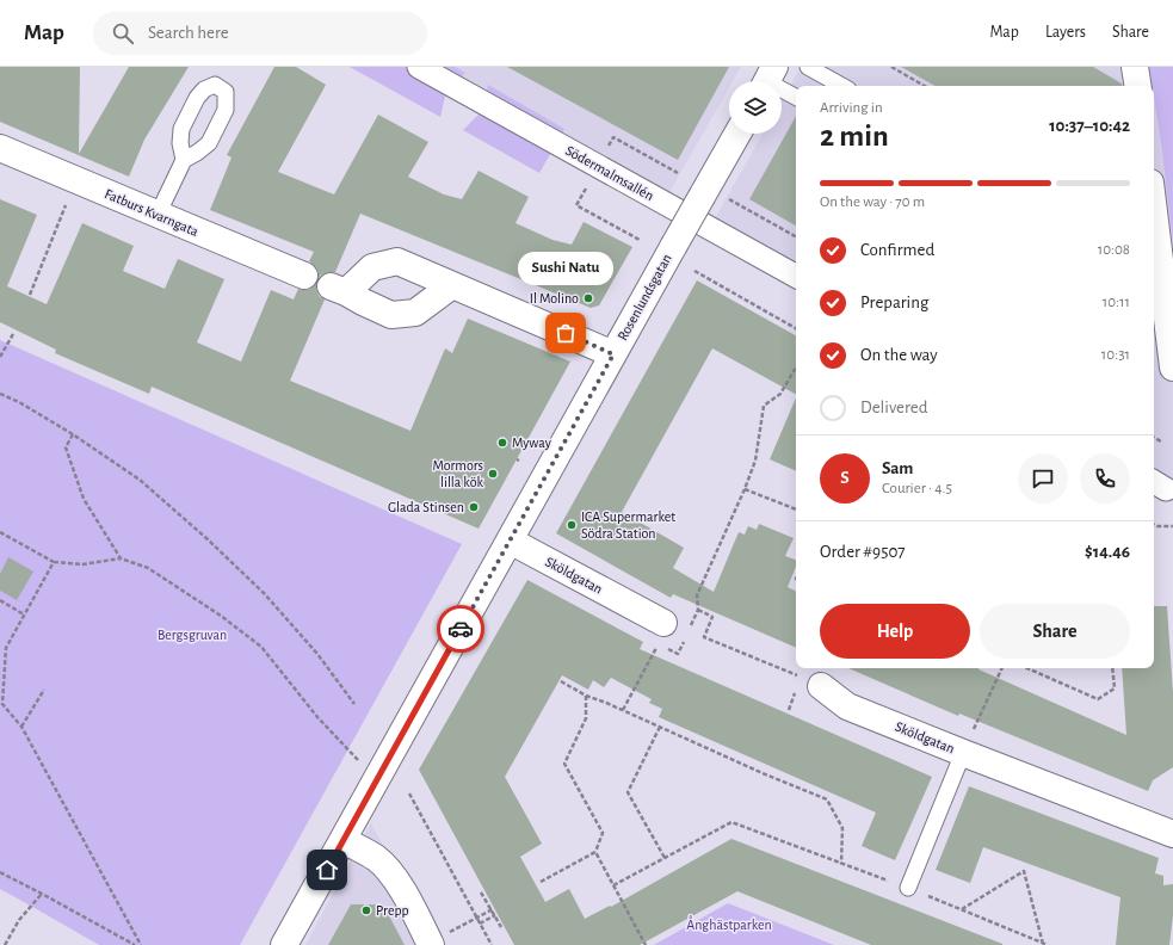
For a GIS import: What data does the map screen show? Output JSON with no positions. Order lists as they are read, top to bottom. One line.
{"streets":{"street":["Södermalmsallén","Fatburs Kvarngata","Rosenlundsgatan","Sköldgatan"]},"crossings":[["Rosenlundsgatan","Sköldgatan"]],"parks":["Bergsgruvan","Ånghästparken"],"places":["Il Molino","Sushi Natu","Myway","Mormors lilla kök","Glada Stinsen","ICA Supermarket Södra Station","Prepp"],"page":{"header":"Map","search":"Search here","nav":["Map","Layers","Share"],"heading":["2 min","Arriving in","10:37–10:42"],"panel":["Sam","Courier · 4.5","Order #9507","$14.46"],"bar":"On the way · 70 m","list":[["Confirmed","10:08"],["Preparing","10:11"],["On the way","10:31"],"Delivered"],"bubble":"Sushi Natu","round":"S","buttons":["Help","Share"]}}
